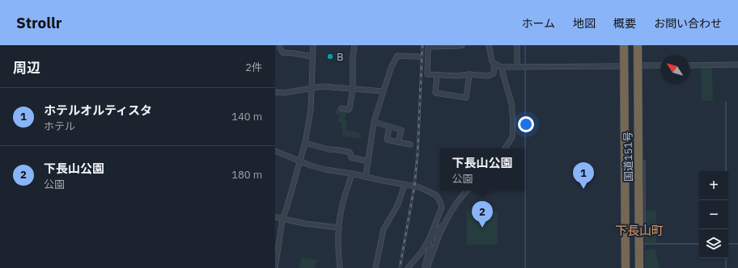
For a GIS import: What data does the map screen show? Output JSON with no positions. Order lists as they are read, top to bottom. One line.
{"streets":{"highway":["国道151号"]},"districts":["下長山町"],"places":["B"],"north":"top left","page":{"header":"Strollr","nav":["ホーム","地図","概要","お問い合わせ"],"heading":["周辺","2件"],"list":[{"mark":"1","name":"ホテルオルティスタ","note":"ホテル","value":"140 m"},{"mark":"2","name":"下長山公園","note":"公園","value":"180 m"}],"popup":["下長山公園","公園"],"pins":["1","2"],"map_buttons":["+","−"]}}
